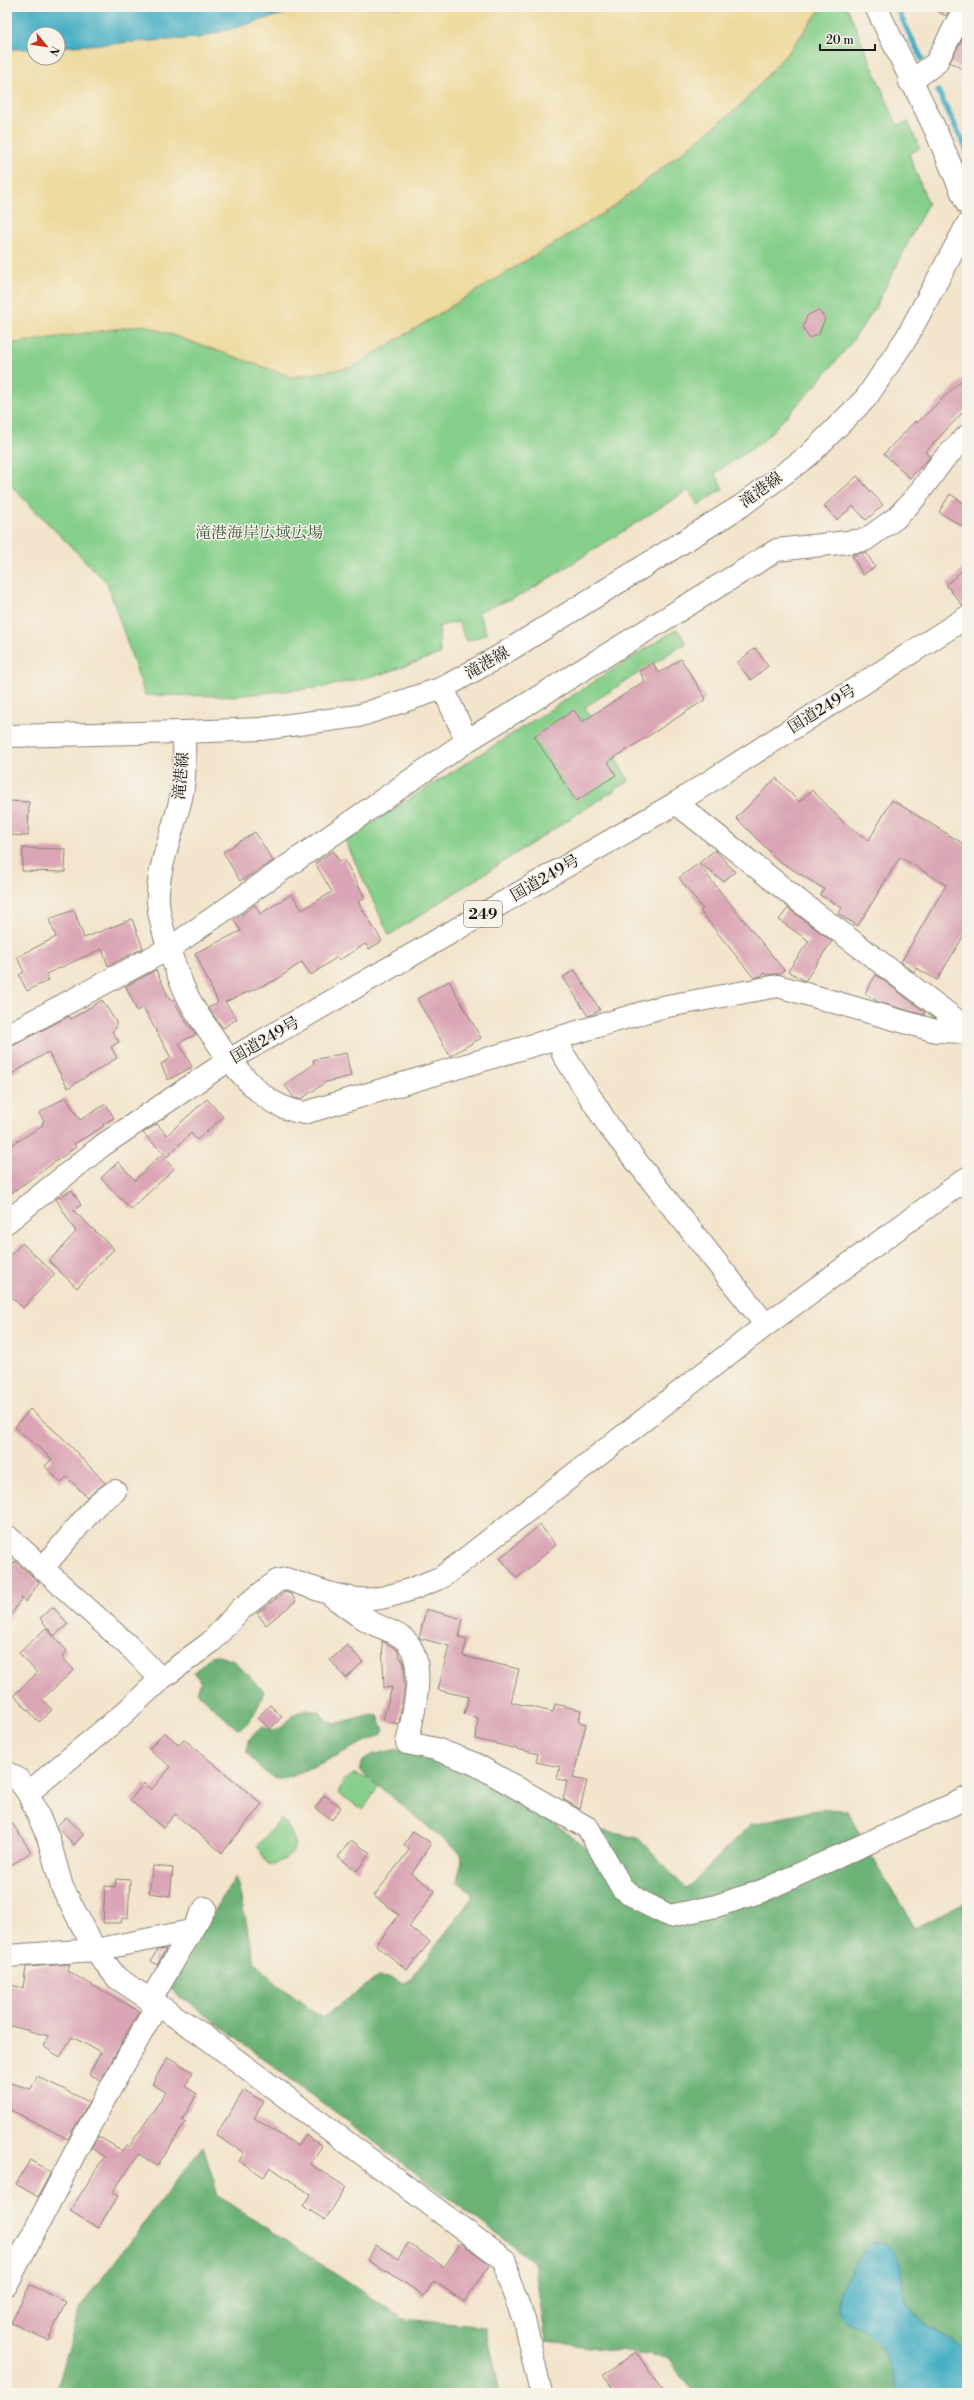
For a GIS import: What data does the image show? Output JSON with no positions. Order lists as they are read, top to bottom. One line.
{"streets":{"main road":["滝港線","国道249号","249"]},"crossings":[["滝港線","国道249号"]],"parks":["滝港海岸広域広場"],"scale_bar":"20 m","north":"bottom right"}
